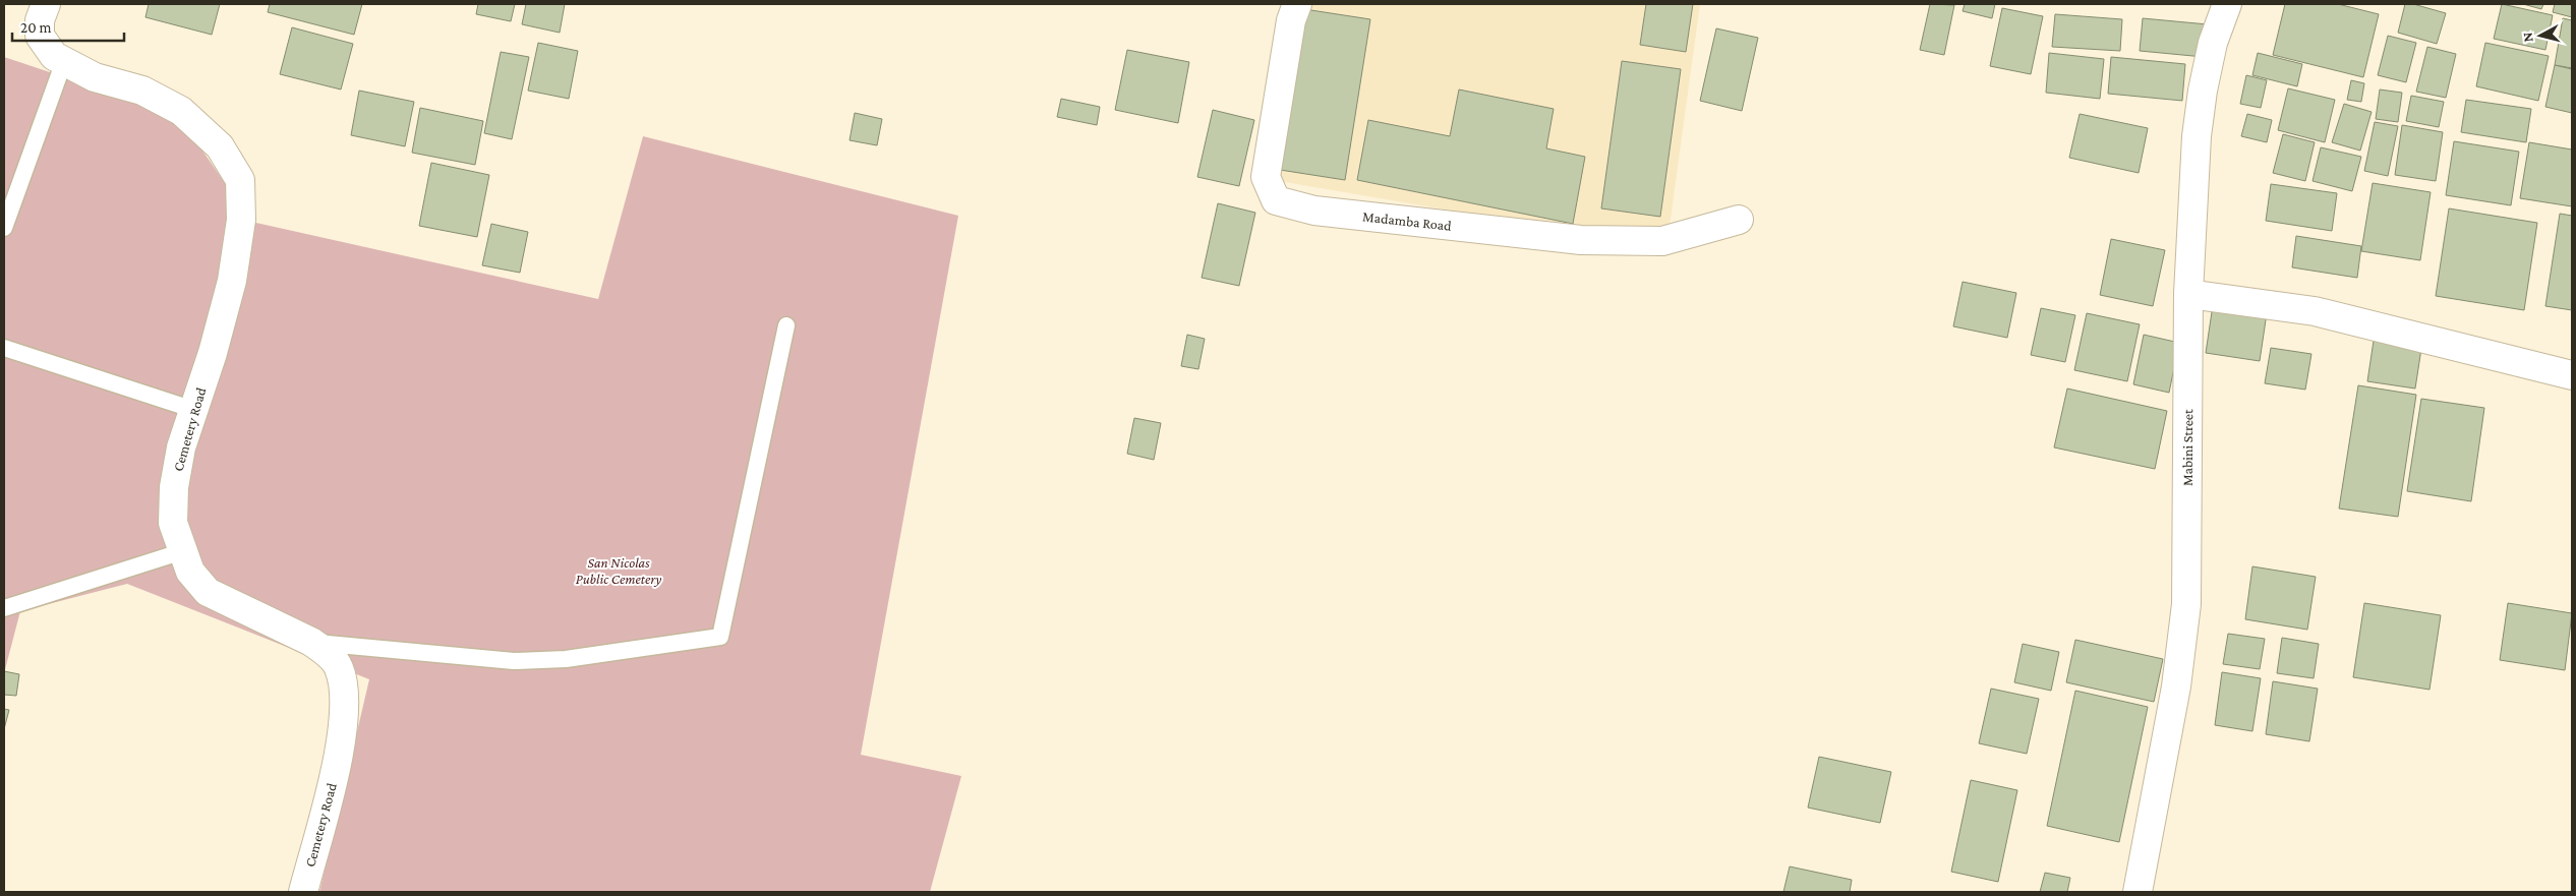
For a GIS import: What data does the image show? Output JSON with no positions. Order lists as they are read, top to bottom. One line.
{"streets":{"street":["Madamba Road","Cemetery Road","Mabini Street"]},"parks":["San Nicolas Public Cemetery"],"scale_bar":"20 m","north":"left"}
